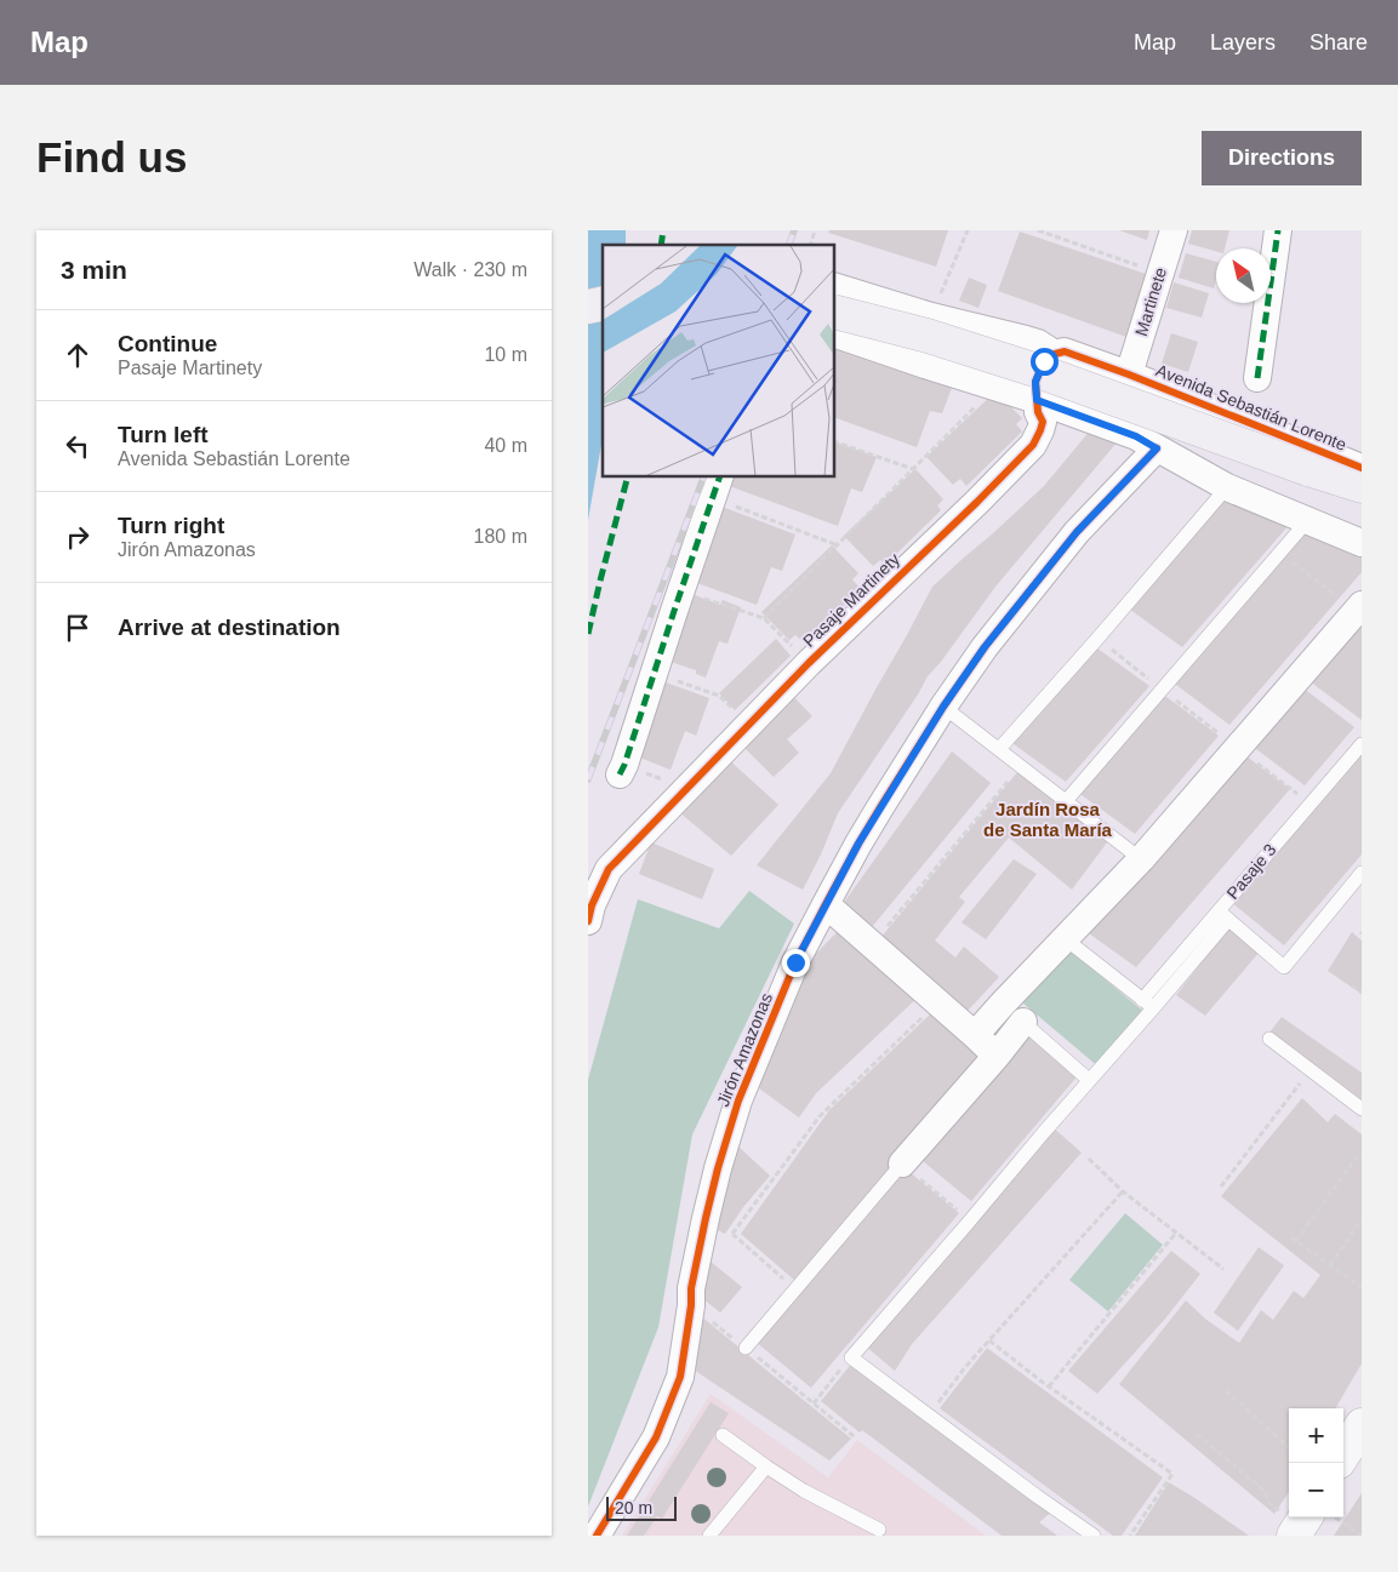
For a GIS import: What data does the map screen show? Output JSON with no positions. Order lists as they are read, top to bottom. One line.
{"streets":{"street":["Martinete","Avenida Sebastián Lorente","Pasaje Martinety","Jirón Amazonas"],"lane":["Pasaje 3"]},"crossings":[["Martinete","Avenida Sebastián Lorente"]],"districts":["Jardín Rosa de Santa María"],"scale_bar":"20 m","north":"top left","page":{"header":"Map","nav":["Map","Layers","Share"],"buttons":"Directions","title":"Find us","heading":["3 min","Walk · 230 m"],"list":[["Continue","Pasaje Martinety","10 m"],["Turn left","Avenida Sebastián Lorente","40 m"],["Turn right","Jirón Amazonas","180 m"],"Arrive at destination"],"map_buttons":["+","−"],"scale":"20 m"}}
